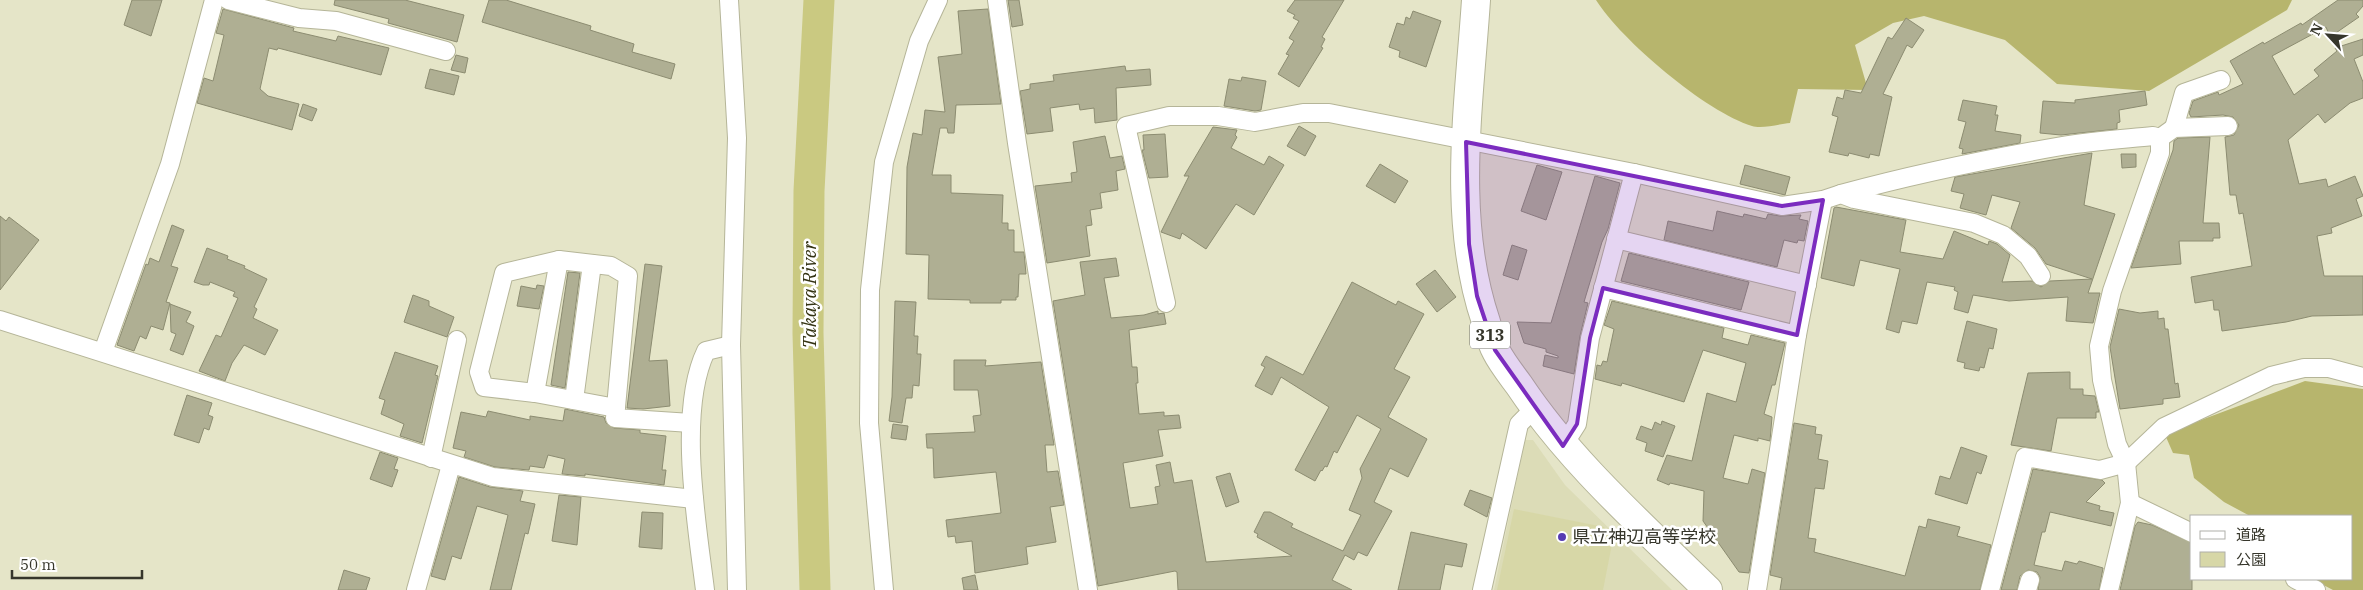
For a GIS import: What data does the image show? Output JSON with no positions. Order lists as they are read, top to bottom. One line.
{"streets":{"highway":["313"]},"water":["Takaya River"],"places":["県立神辺高等学校"],"legend":["道路","公園"],"scale_bar":"50 m","north":"top left"}
